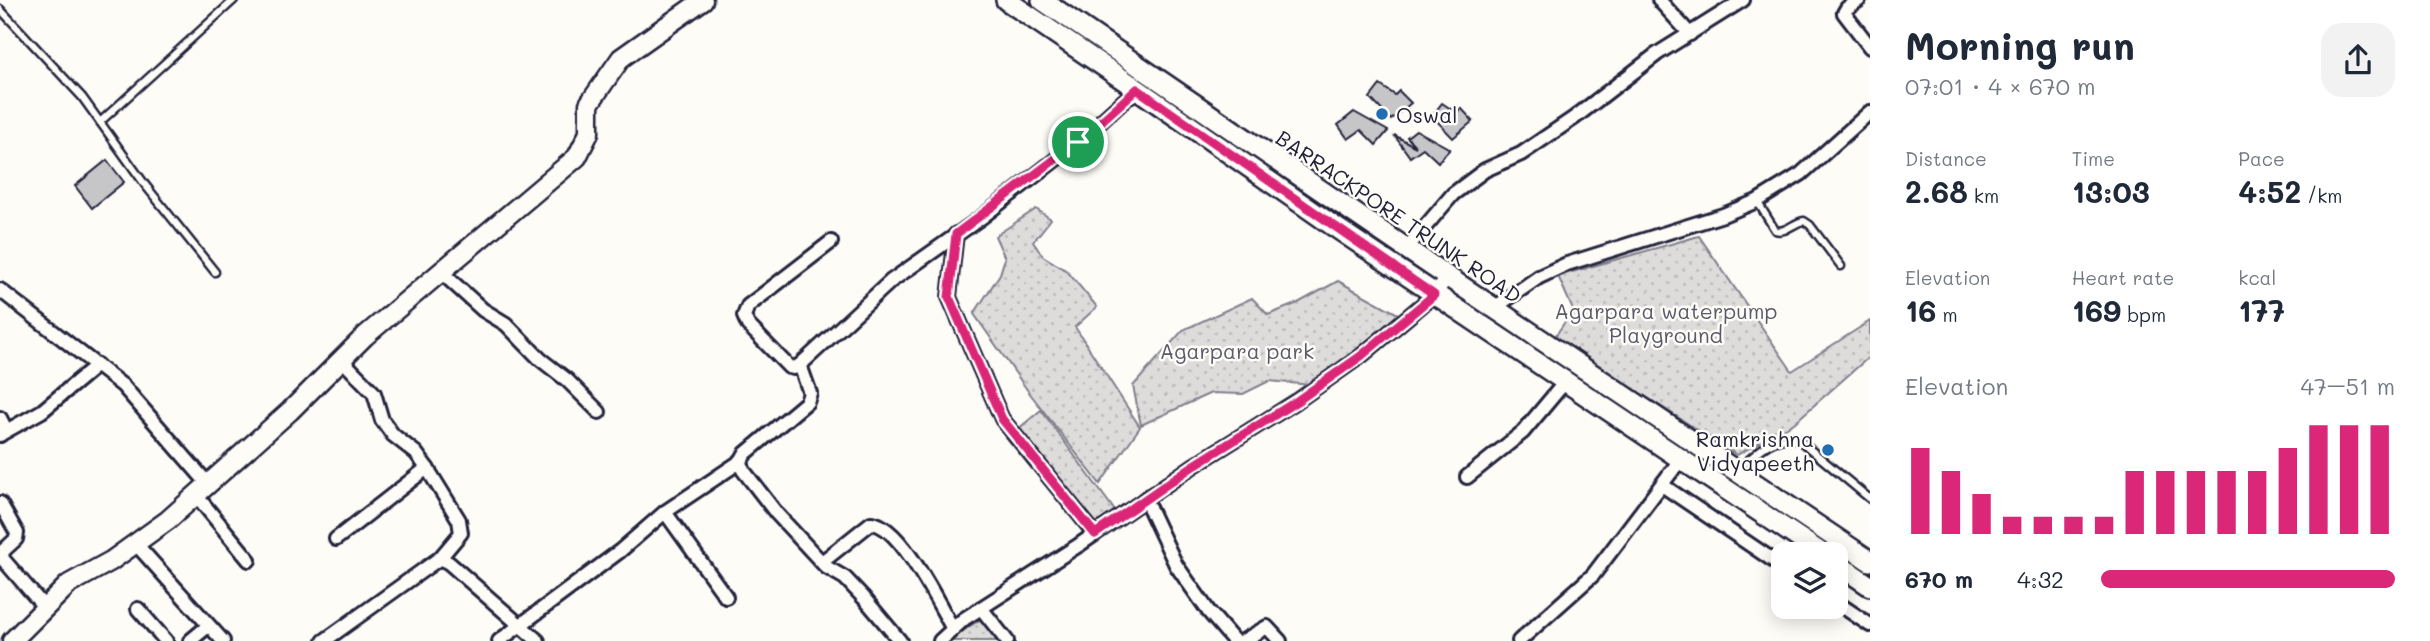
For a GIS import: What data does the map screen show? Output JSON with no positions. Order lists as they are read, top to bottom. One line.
{"streets":{"main road":["BARRACKPORE TRUNK ROAD"]},"parks":["Agarpara waterpump Playground","Agarpara park"],"places":["Oswal","Ramkrishna Vidyapeeth"],"page":{"heading":["Morning run","07:01 · 4 × 670 m"],"stats":[["Distance","2.68 km"],["Time","13:03"],["Pace","4:52 /km"],["Elevation","16 m"],["Heart rate","169 bpm"],["kcal","177"]],"chart":["Elevation","47–51 m"],"list":[{"name":"670 m","note":"4:32"}]}}
